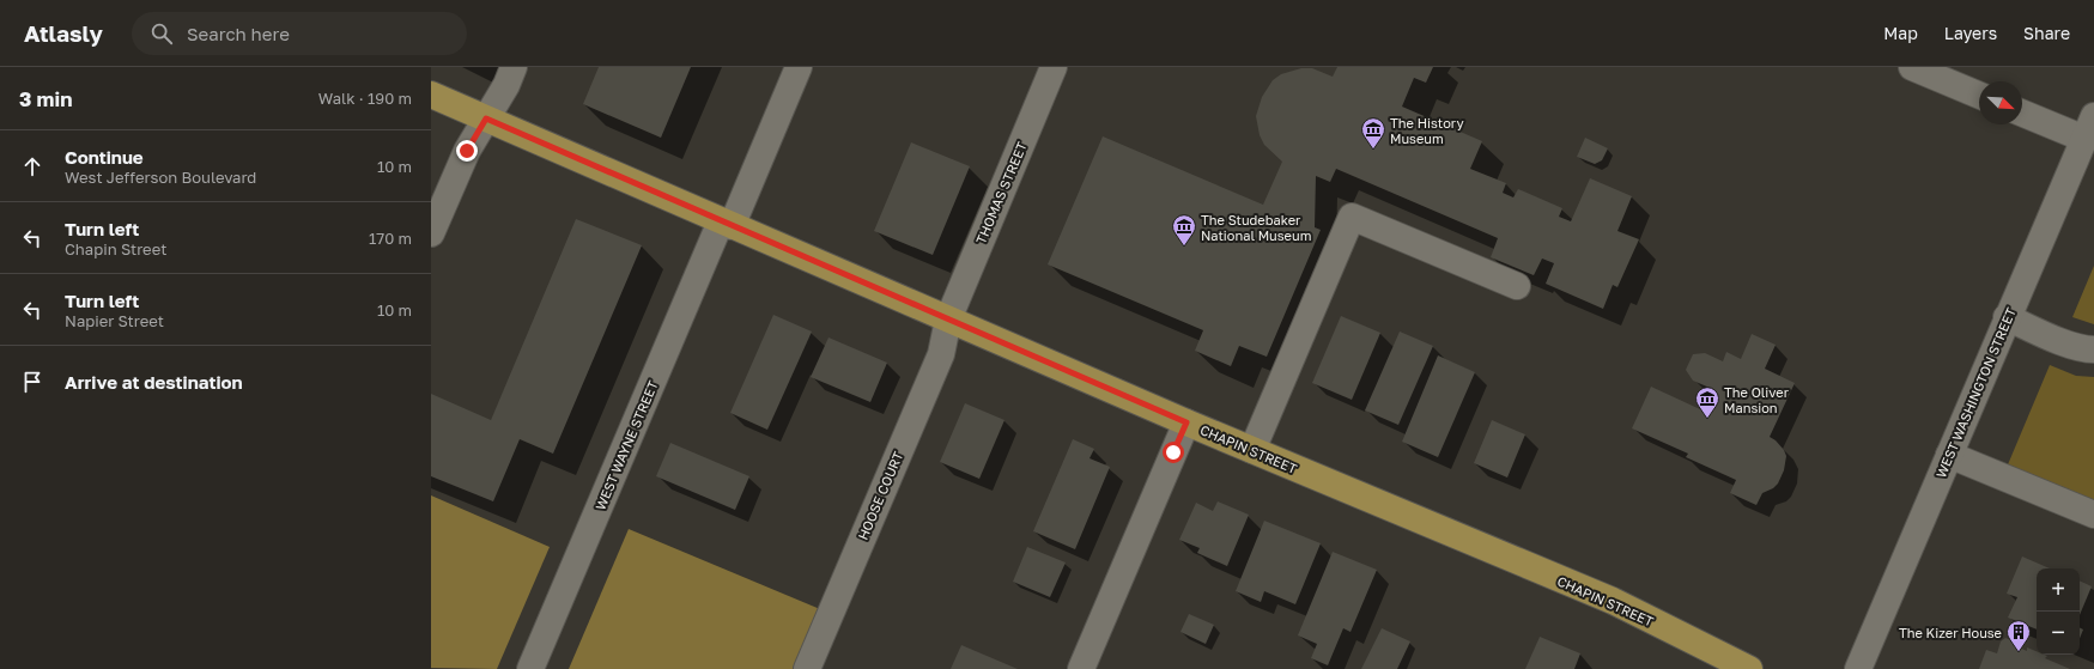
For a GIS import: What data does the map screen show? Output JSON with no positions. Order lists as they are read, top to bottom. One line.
{"streets":{"main road":["CHAPIN STREET"],"street":["THOMAS STREET","WEST WASHINGTON STREET","WEST WAYNE STREET","HOOSE COURT"]},"crossings":[["THOMAS STREET","CHAPIN STREET"],["THOMAS STREET","HOOSE COURT"],["WEST WAYNE STREET","CHAPIN STREET"],["CHAPIN STREET","HOOSE COURT"]],"places":{"museum":["The History Museum","The Studebaker National Museum","The Oliver Mansion"],"building":["The Kizer House"]},"north":"bottom right","page":{"header":"Atlasly","search":"Search here","nav":["Map","Layers","Share"],"heading":["3 min","Walk · 190 m"],"list":[["Continue","West Jefferson Boulevard","10 m"],["Turn left","Chapin Street","170 m"],["Turn left","Napier Street","10 m"],"Arrive at destination"],"map_buttons":["+","−"]}}
